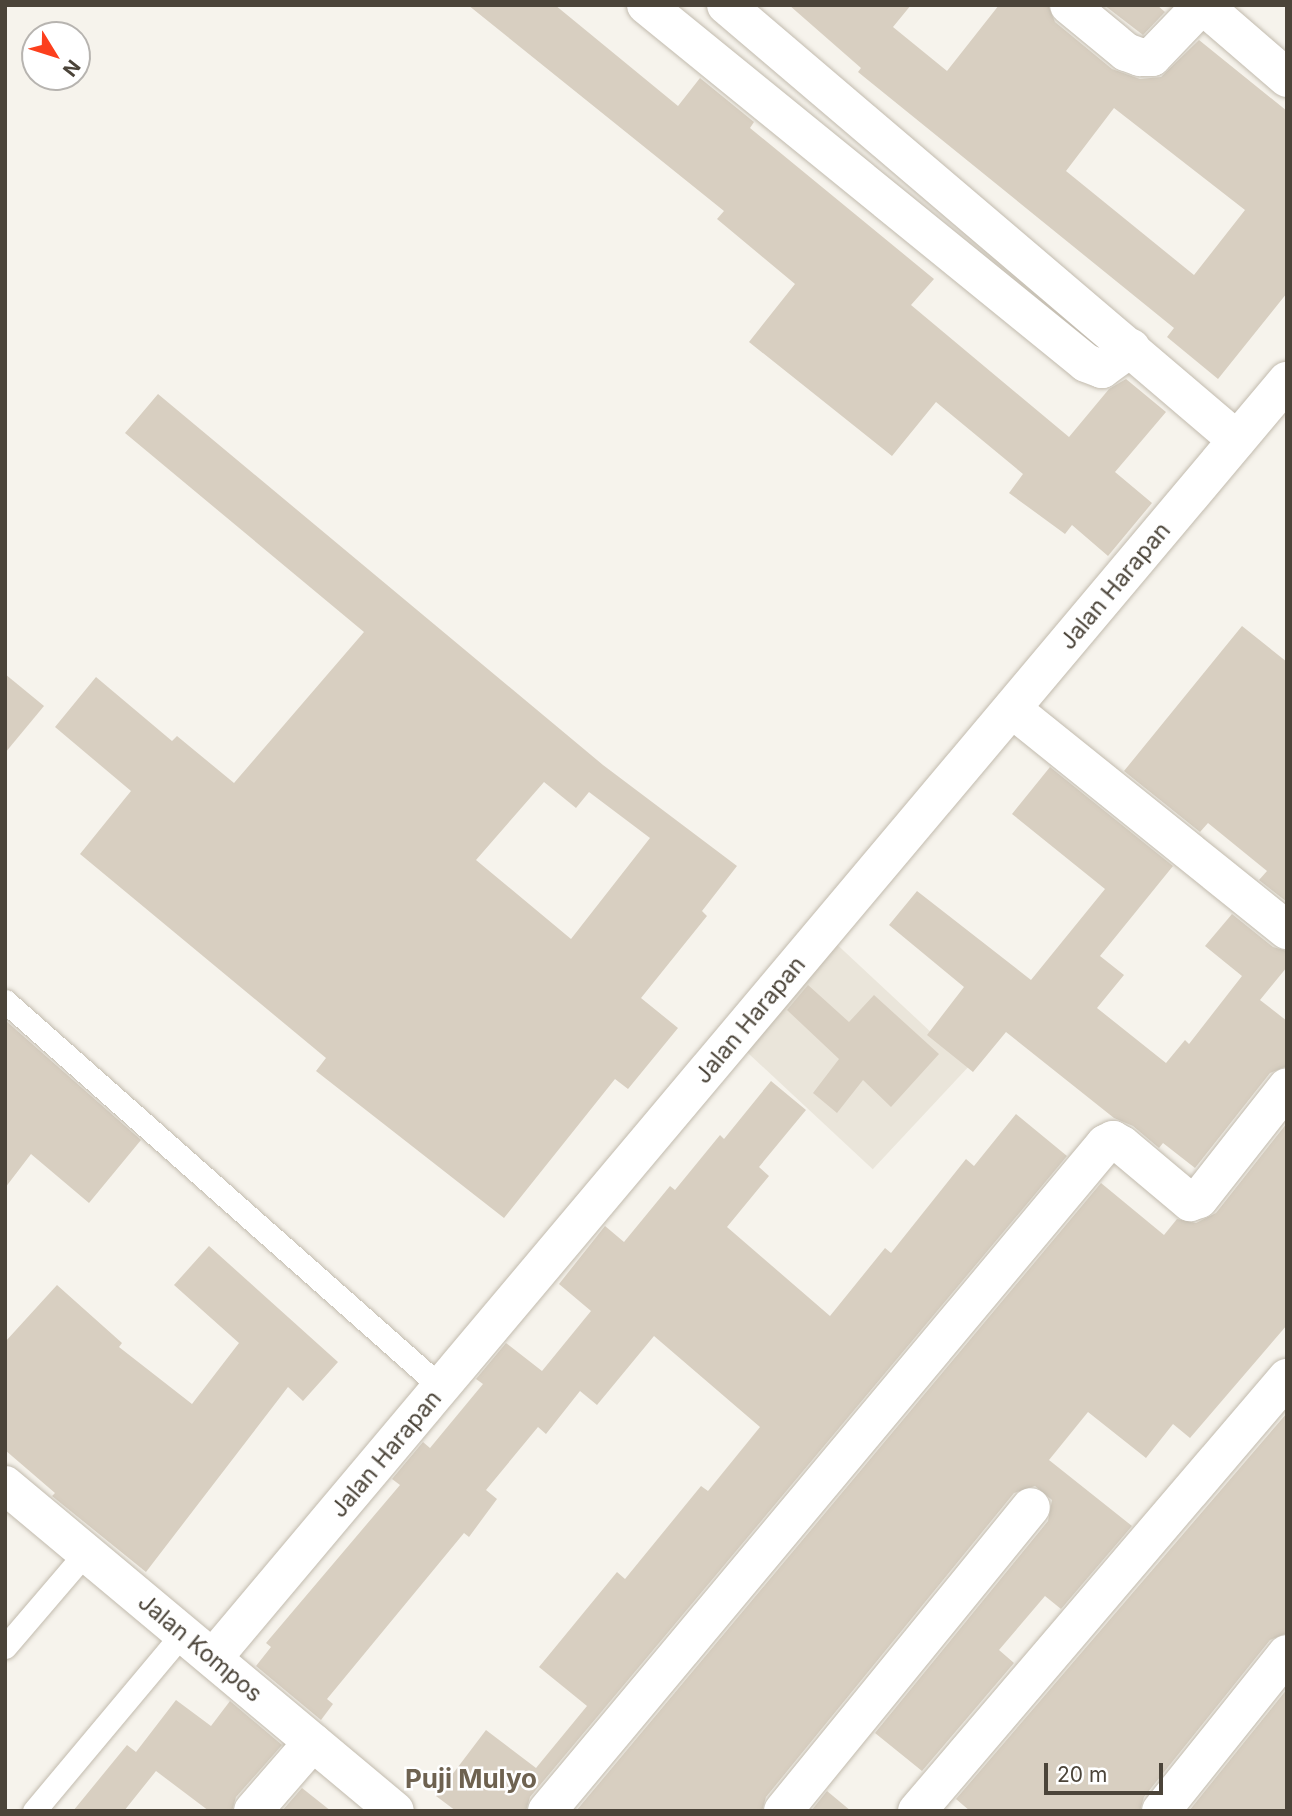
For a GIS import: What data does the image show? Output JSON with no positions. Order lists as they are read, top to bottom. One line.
{"streets":{"street":["Jalan Harapan","Jalan Kompos"]},"crossings":[["Jalan Harapan","Jalan Kompos"]],"districts":["Puji Mulyo"],"scale_bar":"20 m","north":"bottom right"}
